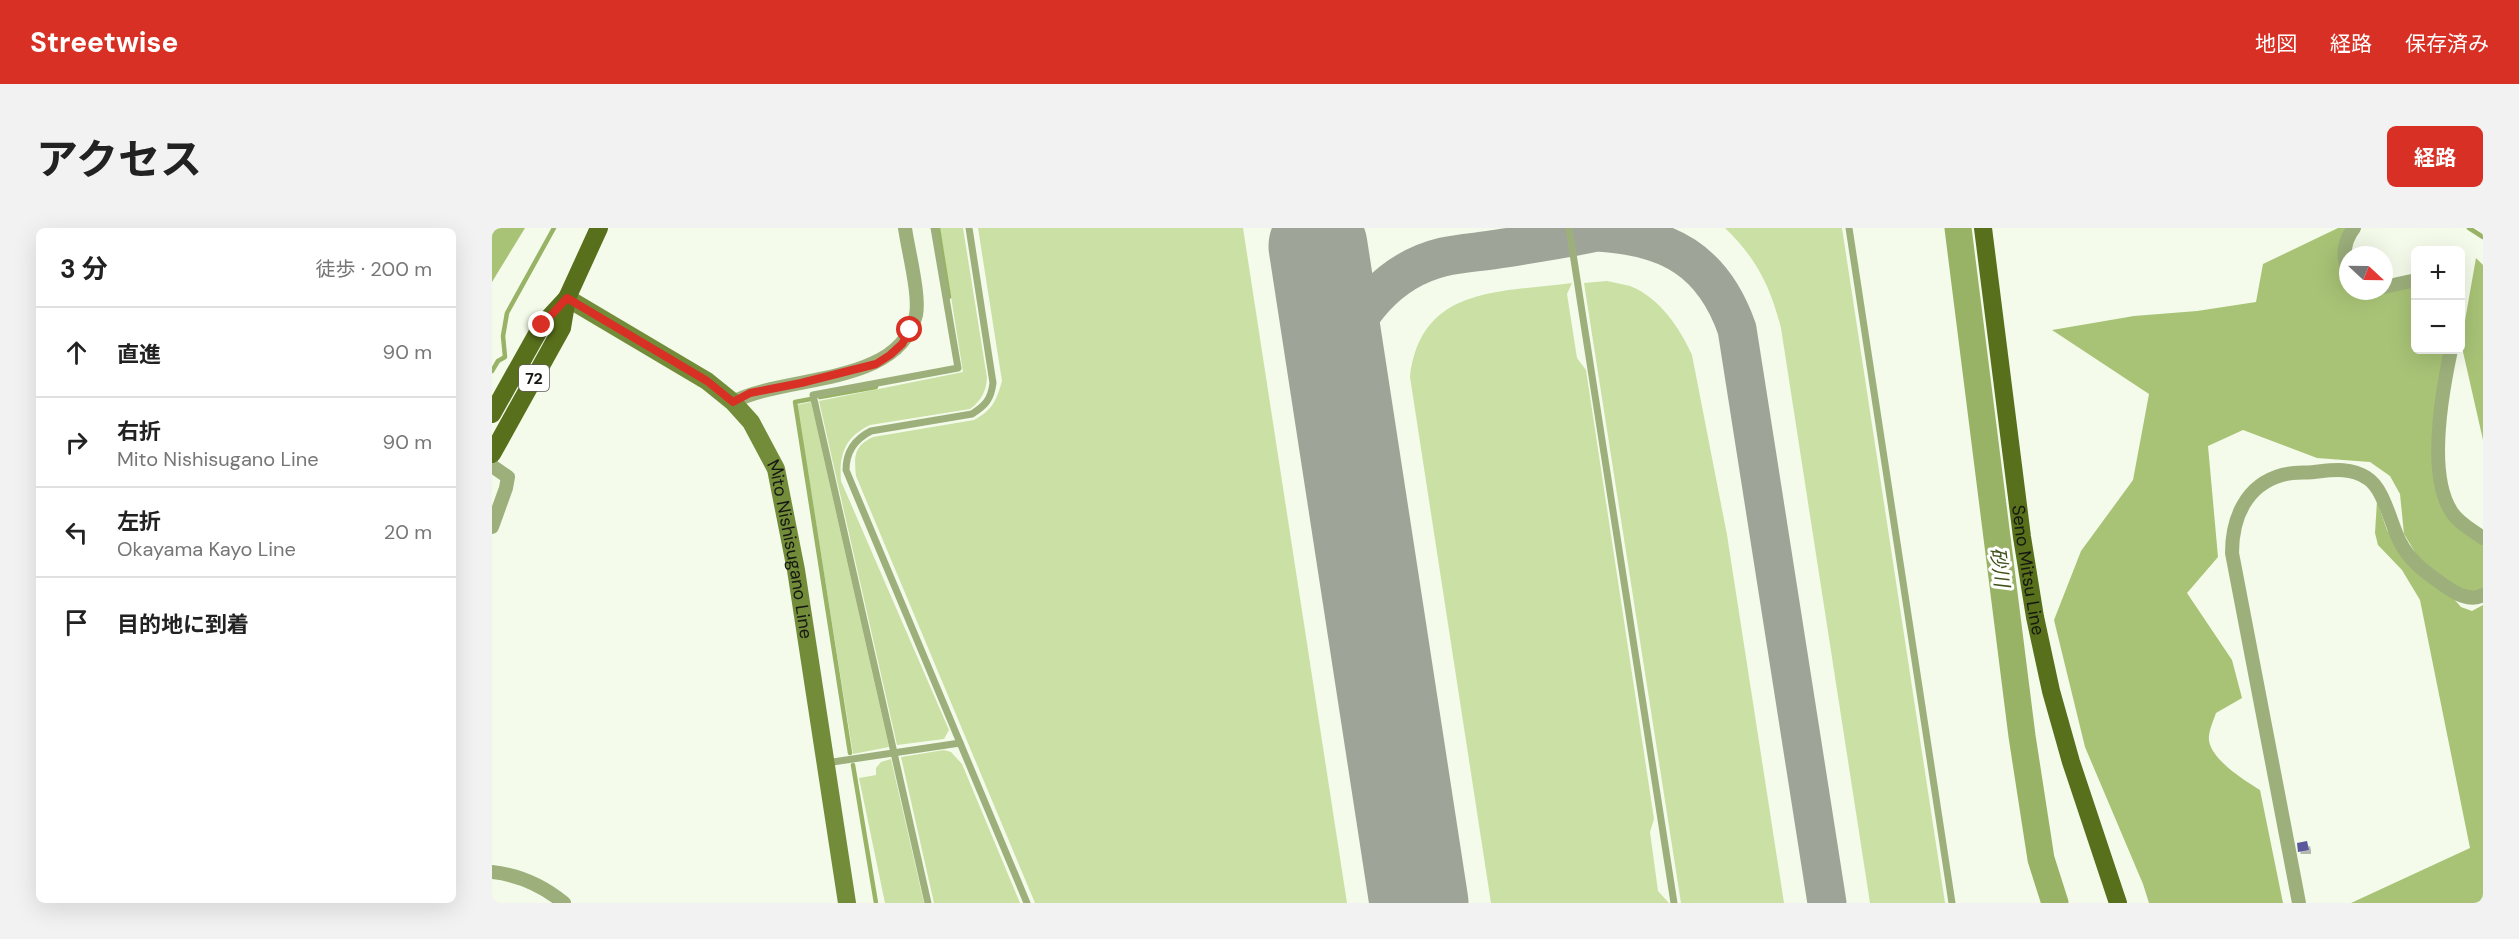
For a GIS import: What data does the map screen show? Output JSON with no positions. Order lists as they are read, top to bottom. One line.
{"streets":{"main road":["72","Mito Nishisugano Line","Seno Mitsu Line"]},"crossings":[["72","Mito Nishisugano Line"]],"water":["砂川"],"north":"right","page":{"header":"Streetwise","nav":["地図","経路","保存済み"],"title":"アクセス","buttons":"経路","heading":["3 分","徒歩 · 200 m"],"map_buttons":["+","−"],"list":[["直進","90 m"],["右折","Mito Nishisugano Line","90 m"],["左折","Okayama Kayo Line","20 m"],"目的地に到着"]}}
